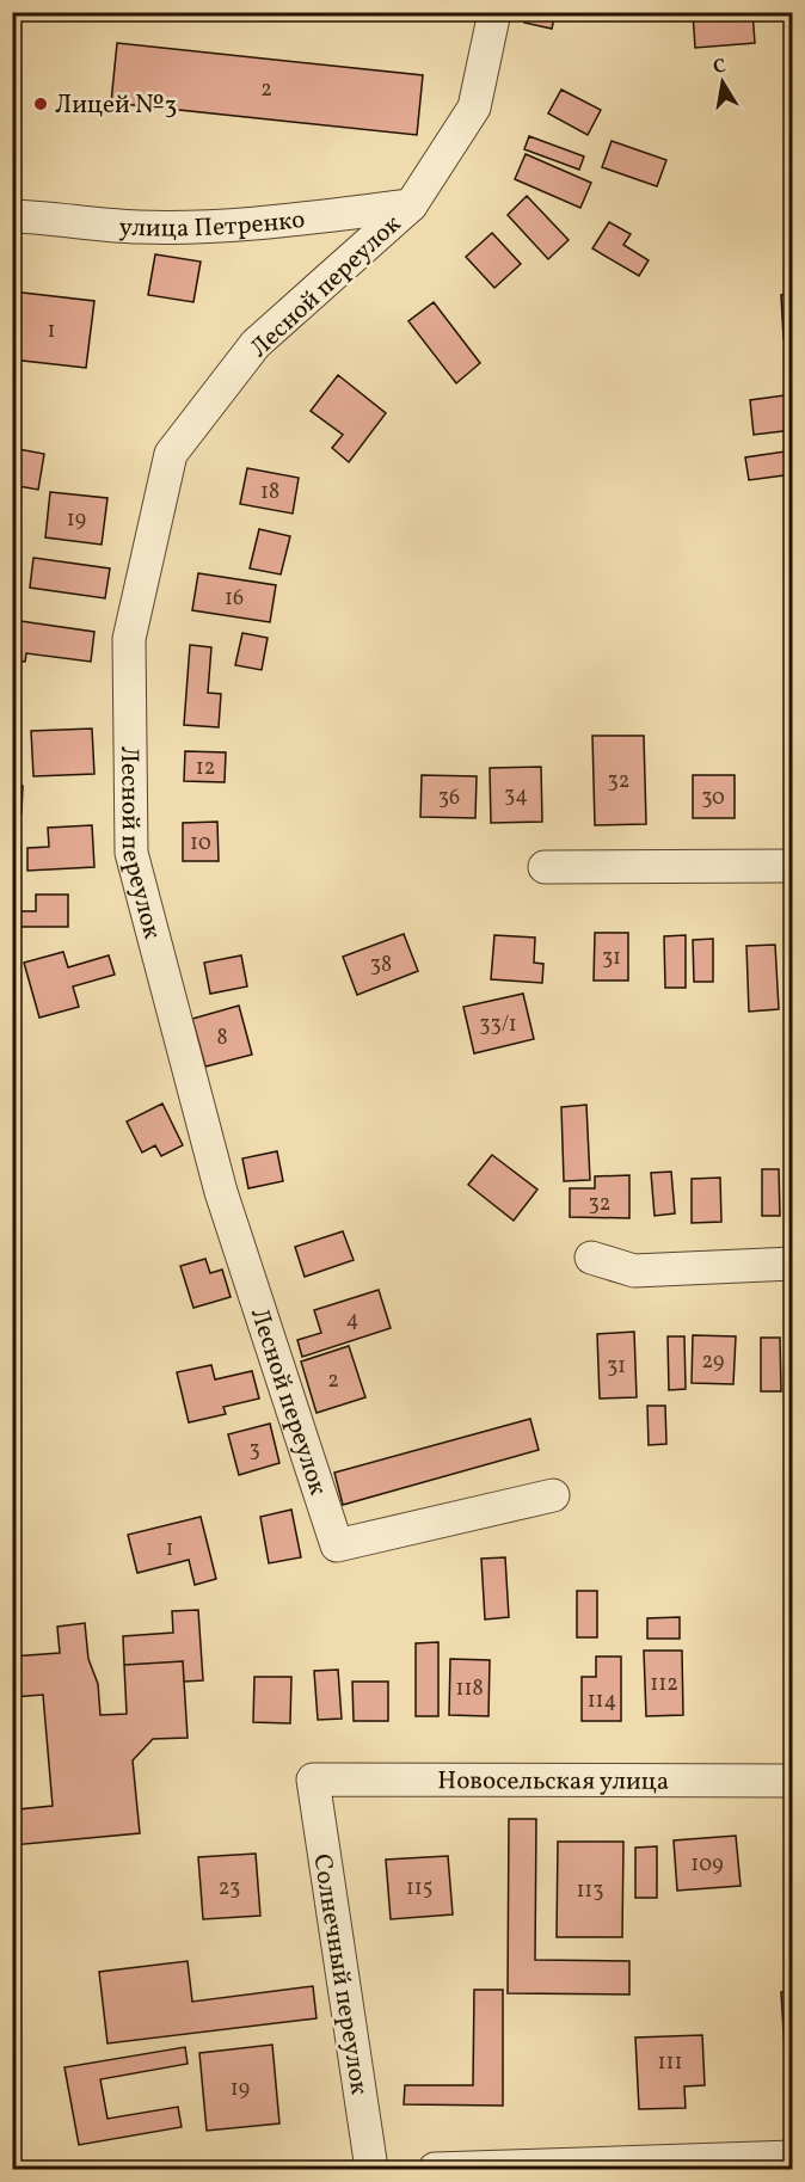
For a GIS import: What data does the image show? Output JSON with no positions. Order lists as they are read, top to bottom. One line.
{"streets":{"street":["улица Петренко","Лесной переулок","Новосельская улица","Солнечный переулок"]},"crossings":[["улица Петренко","Лесной переулок"],["Новосельская улица","Солнечный переулок"]],"places":["Лицей №3"],"house_numbers":["2","1","18","19","16","12","32","34","36","30","10","31","38","33/1","8","32","4","29","31","2","3","1","112","118","114","109","23","115","113","111","19"],"north":"top"}
